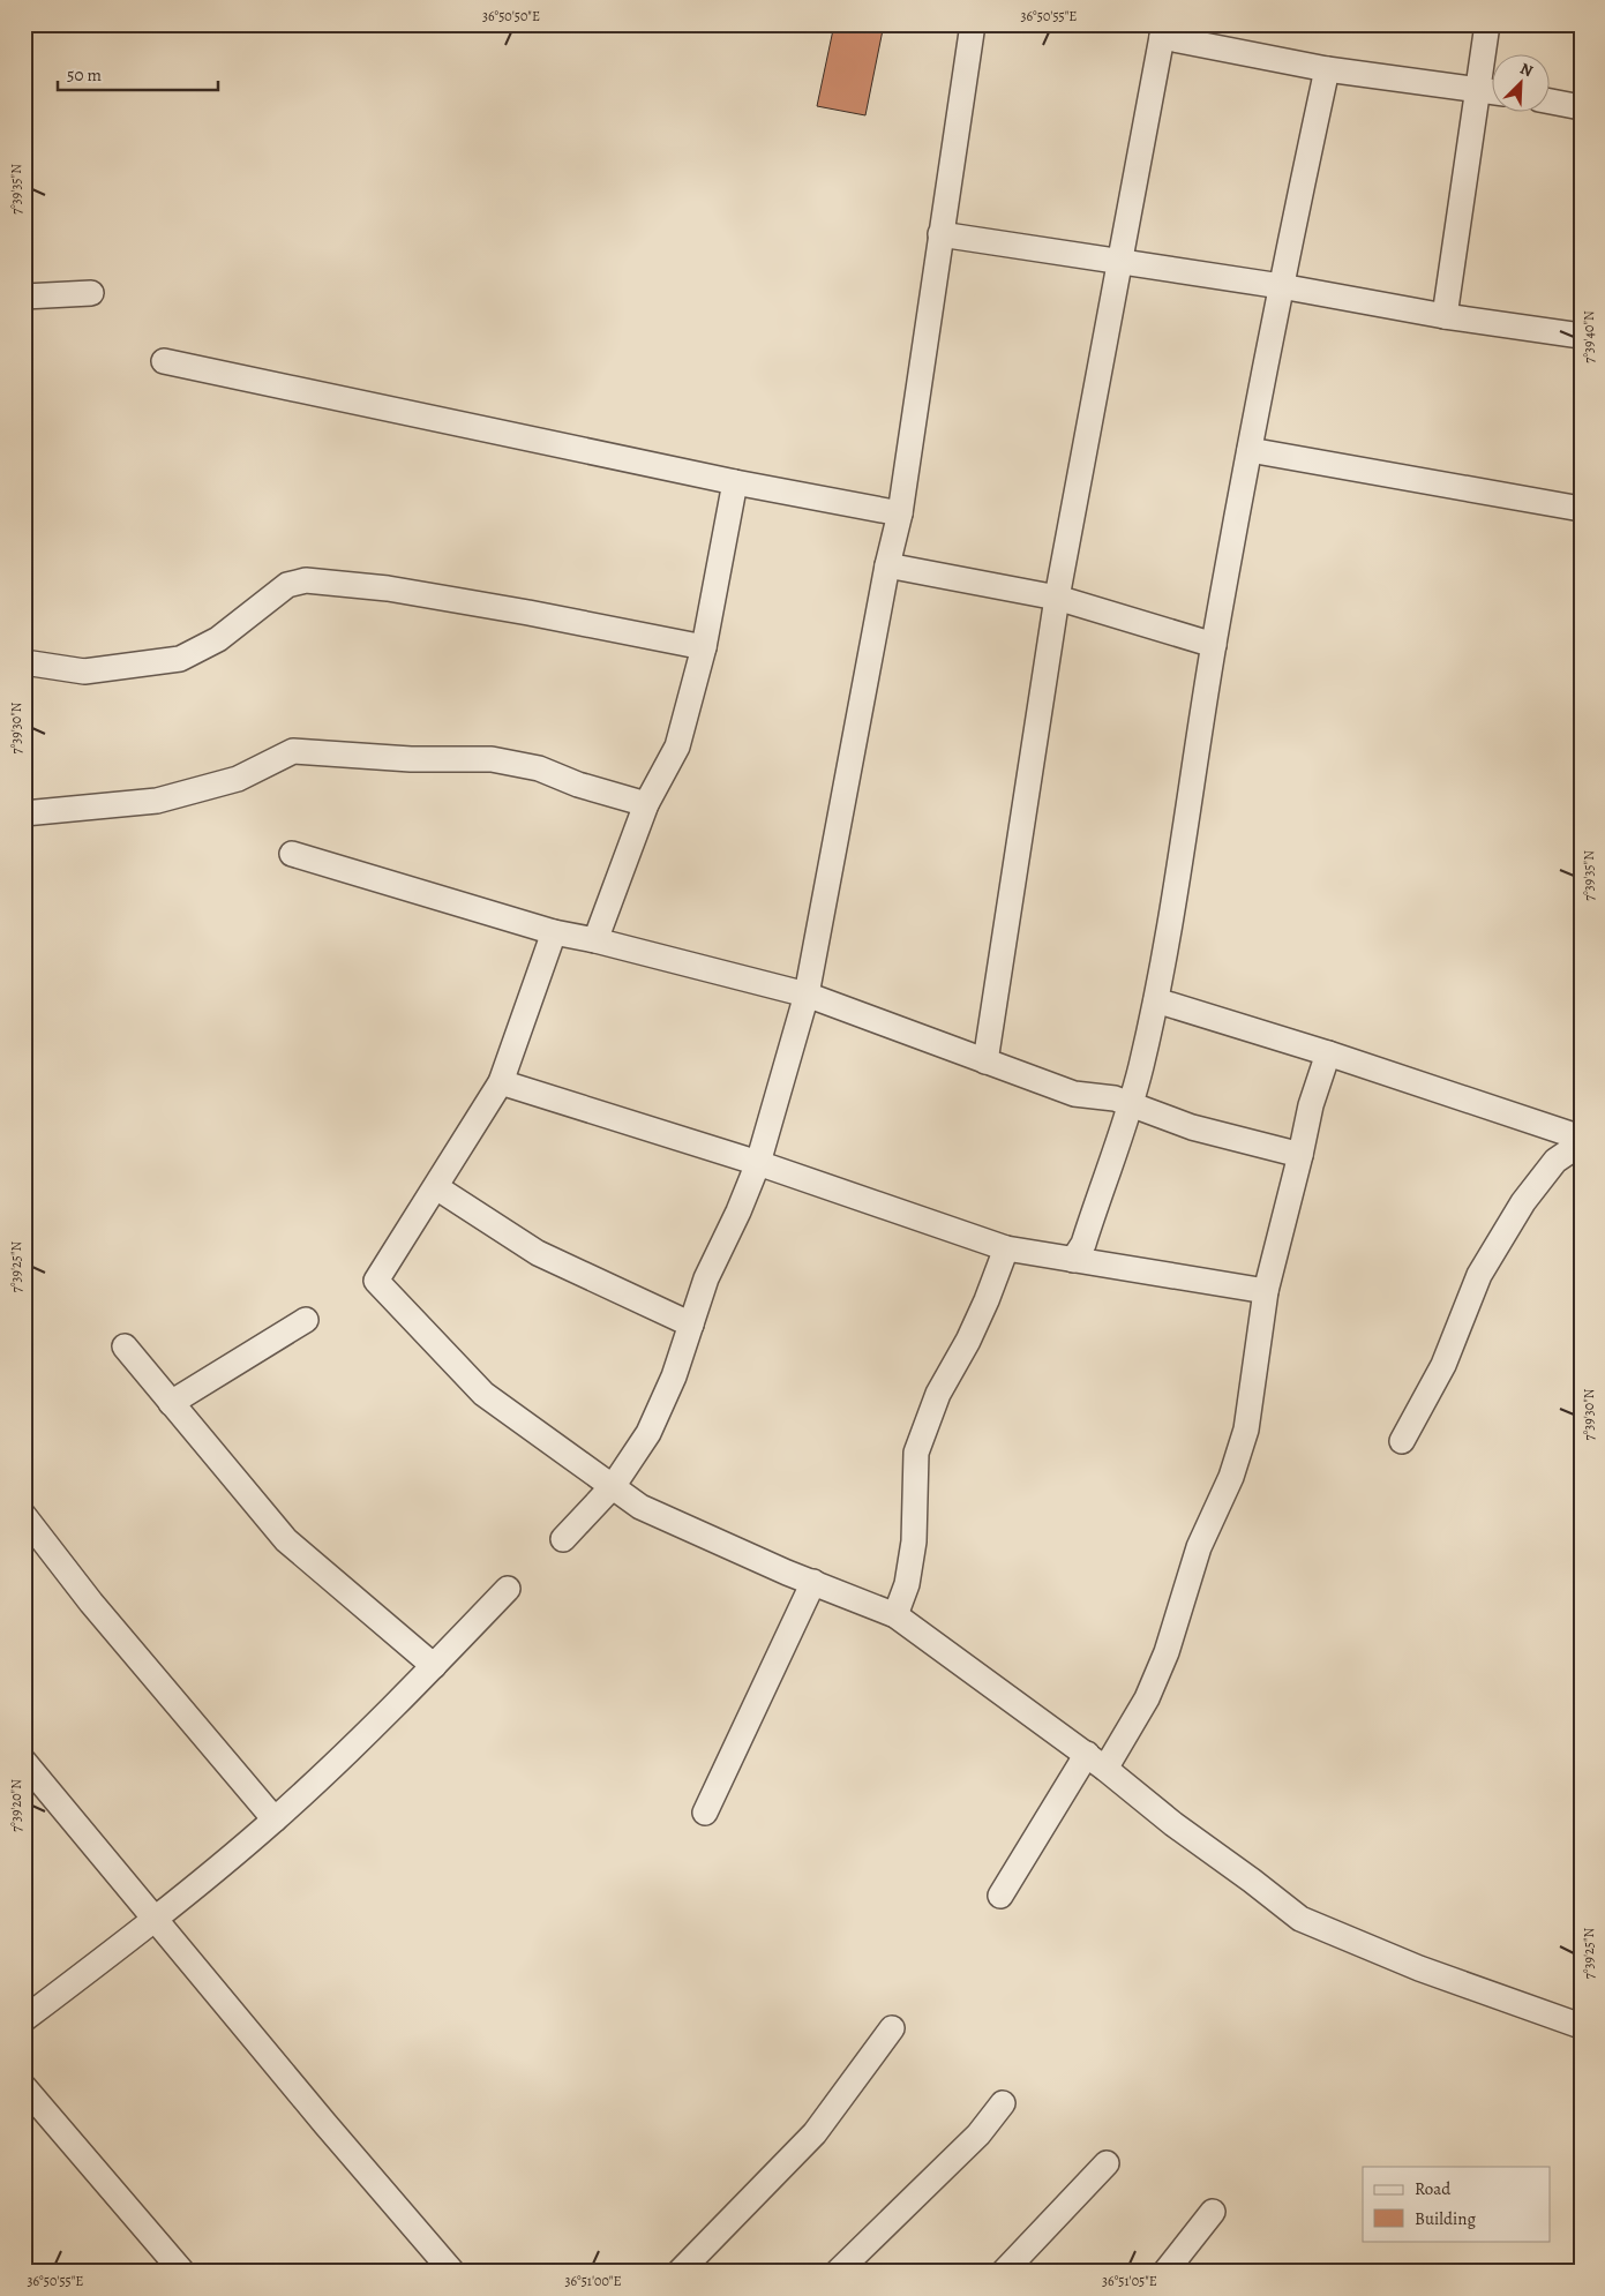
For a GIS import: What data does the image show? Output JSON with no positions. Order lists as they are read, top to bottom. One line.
{"legend":["Road","Building"],"scale_bar":"50 m","north":"top right","coordinates":["36°50'50\"E","36°50'55\"E","7°39'35\"N","7°39'40\"N","7°39'30\"N","7°39'25\"N","7°39'20\"N","36°51'00\"E","36°51'05\"E"]}
